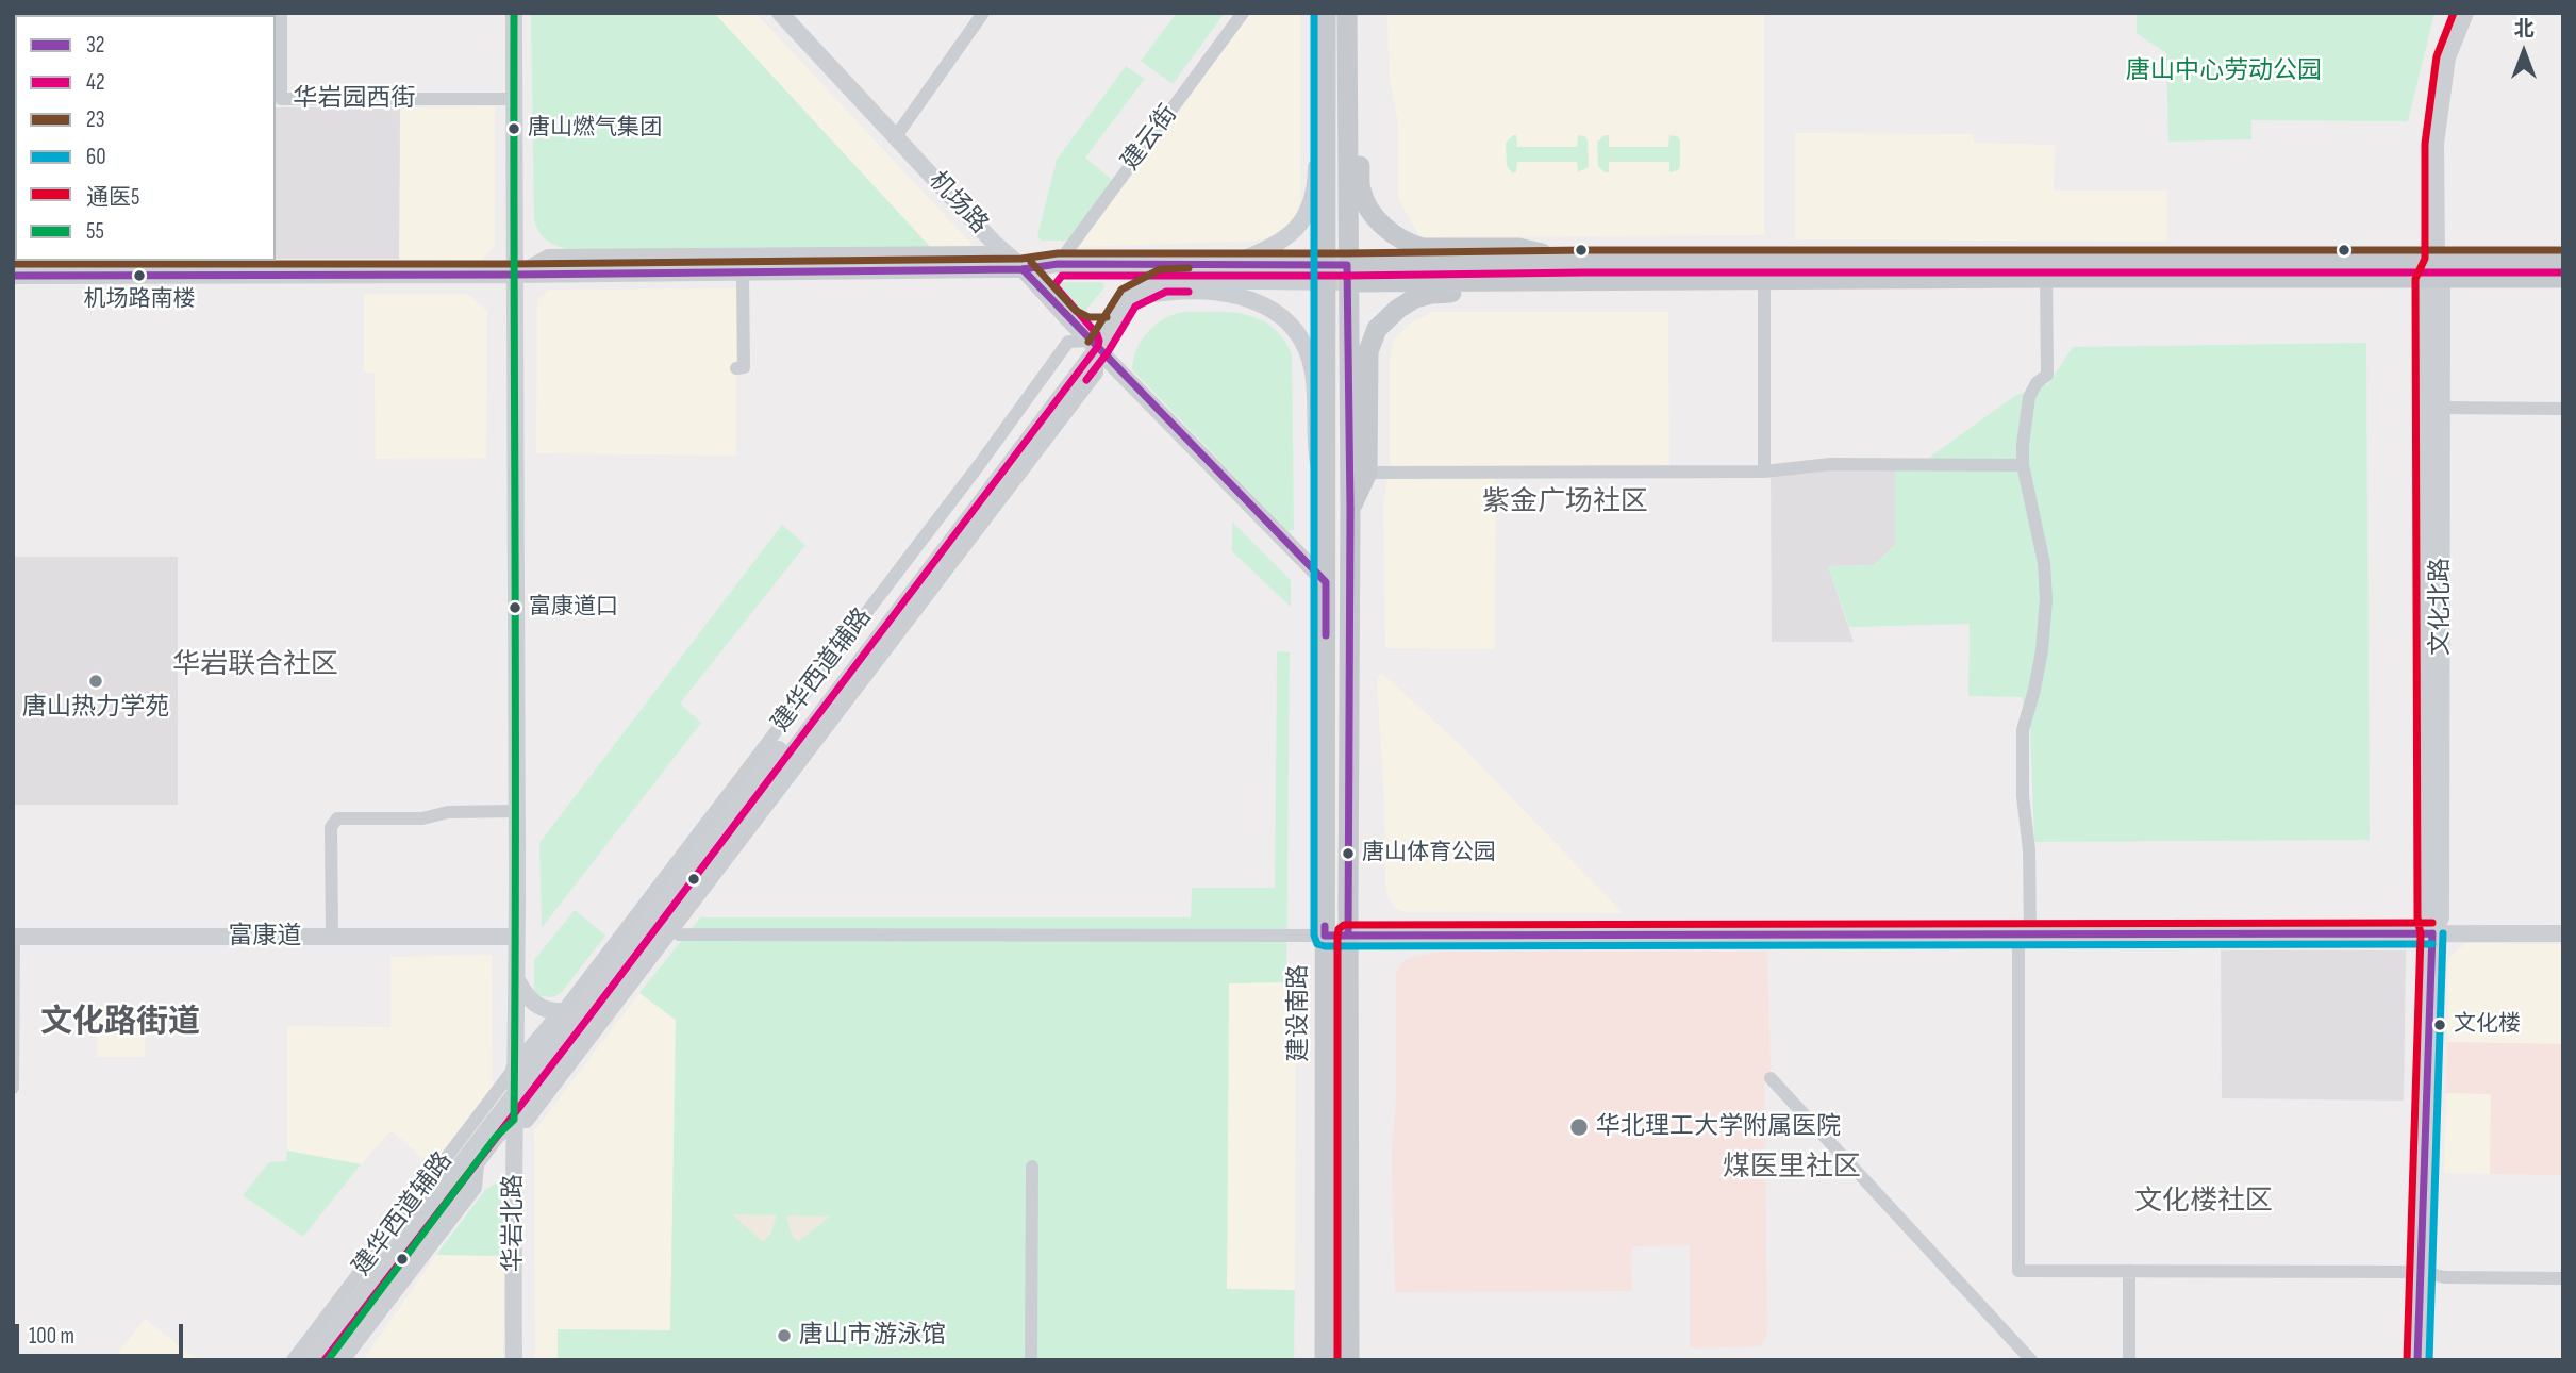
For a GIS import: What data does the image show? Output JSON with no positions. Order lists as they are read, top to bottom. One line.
{"streets":{"main road":["建设南路"],"street":["华岩园西街","建云街","机场路","文化北路","建华西道辅路","富康道","华岩北路"]},"crossings":[["华岩园西街","华岩北路"],["机场路","建华西道辅路"],["机场路","建设南路"],["建华西道辅路","华岩北路"],["富康道","华岩北路"]],"districts":["紫金广场社区","华岩联合社区","文化路街道","煤医里社区","文化楼社区"],"parks":["唐山中心劳动公园"],"places":["唐山燃气集团","机场路南楼","富康道口","唐山热力学苑","唐山体育公园","文化楼","华北理工大学附属医院","唐山市游泳馆"],"lines":["transit line 60","transit line 通医5","transit line 55","transit line 23","transit line 32","transit line 42"],"legend":["32","42","23","60","通医5","55"],"scale_bar":"100 m","north":"top"}
